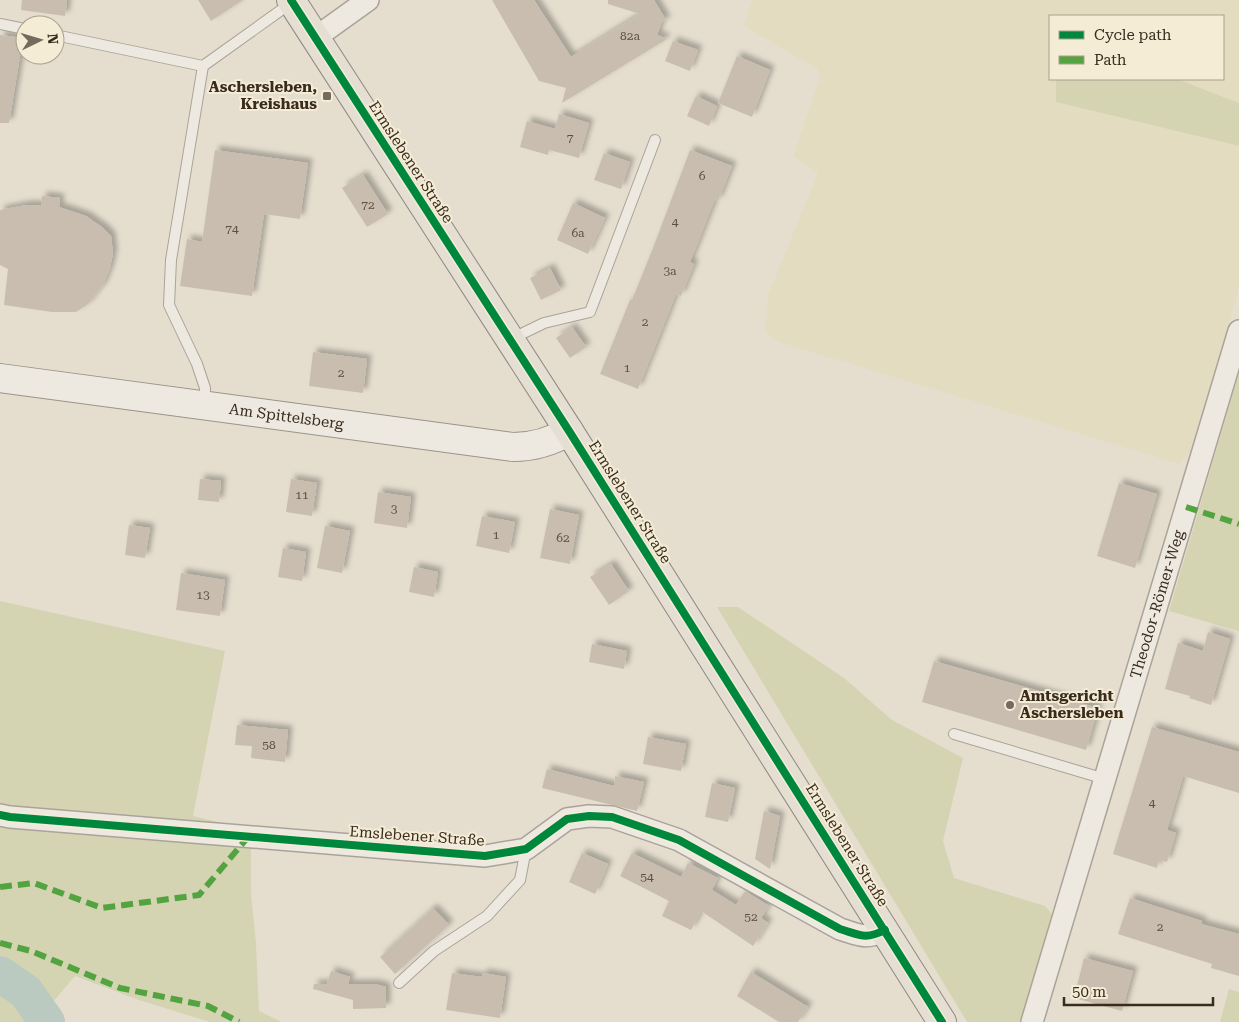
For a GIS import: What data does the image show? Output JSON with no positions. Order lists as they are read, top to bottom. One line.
{"streets":{"main road":["Ermslebener Straße","Am Spittelsberg"],"street":["Theodor-Römer-Weg","Emslebener Straße"]},"crossings":[["Ermslebener Straße","Am Spittelsberg"],["Ermslebener Straße","Emslebener Straße"]],"places":{"transit":["Aschersleben, Kreishaus"],"other":["Amtsgericht Aschersleben"]},"house_numbers":["82a","7","6","72","4","74","6a","3a","2","1","2","11","3","1","62","13","58","4","54","52","2"],"legend":["Cycle path","Path"],"scale_bar":"50 m","north":"right"}
